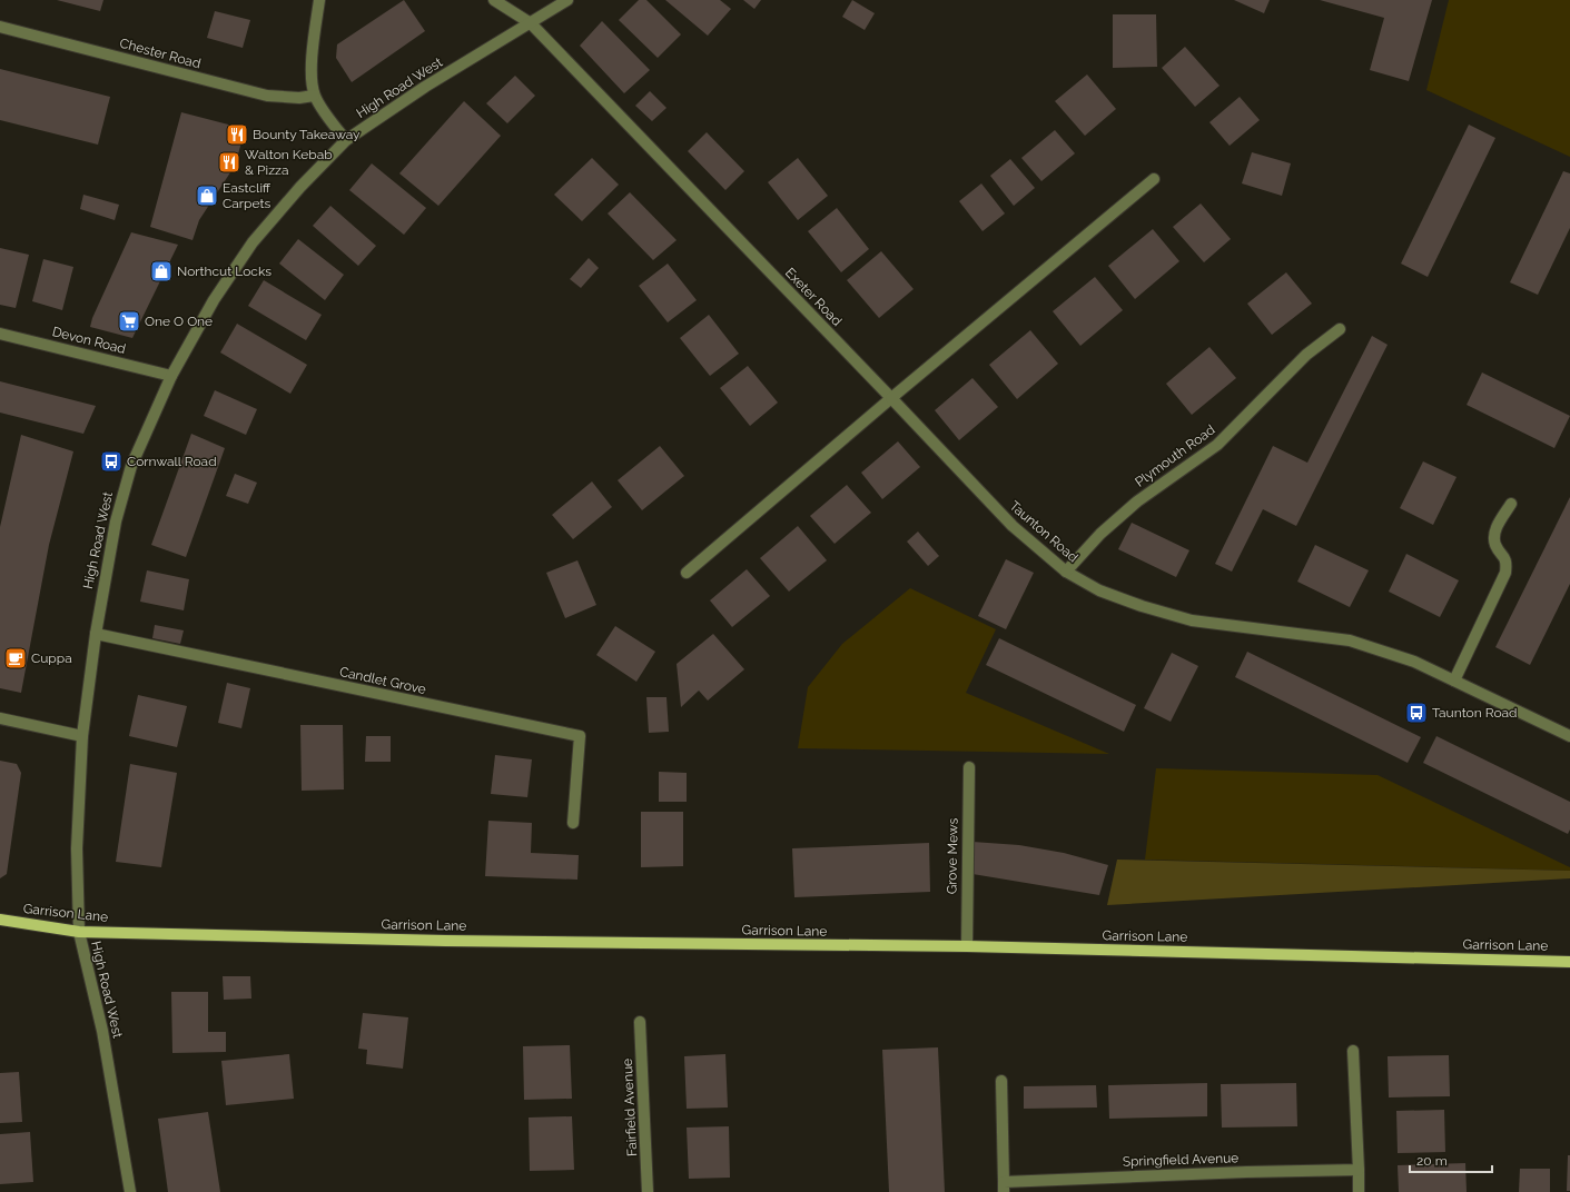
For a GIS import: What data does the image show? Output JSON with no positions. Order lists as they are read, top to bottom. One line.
{"streets":{"main road":["Garrison Lane"],"street":["Chester Road","High Road West","Exeter Road","Devon Road","Plymouth Road","Taunton Road","Candlet Grove","Grove Mews","Fairfield Avenue","Springfield Avenue"]},"crossings":[["High Road West","Exeter Road"],["High Road West","Devon Road"],["High Road West","Candlet Grove"],["High Road West","Garrison Lane"],["Exeter Road","Taunton Road"],["Plymouth Road","Taunton Road"],["Grove Mews","Garrison Lane"]],"places":{"restaurant":["Bounty Takeaway","Walton Kebab & Pizza"],"shop":["Eastcliff Carpets","Northcut Locks"],"supermarket":["One O One"],"bus stop":["Cornwall Road","Taunton Road"],"cafe":["Cuppa"]},"scale_bar":"20 m"}
